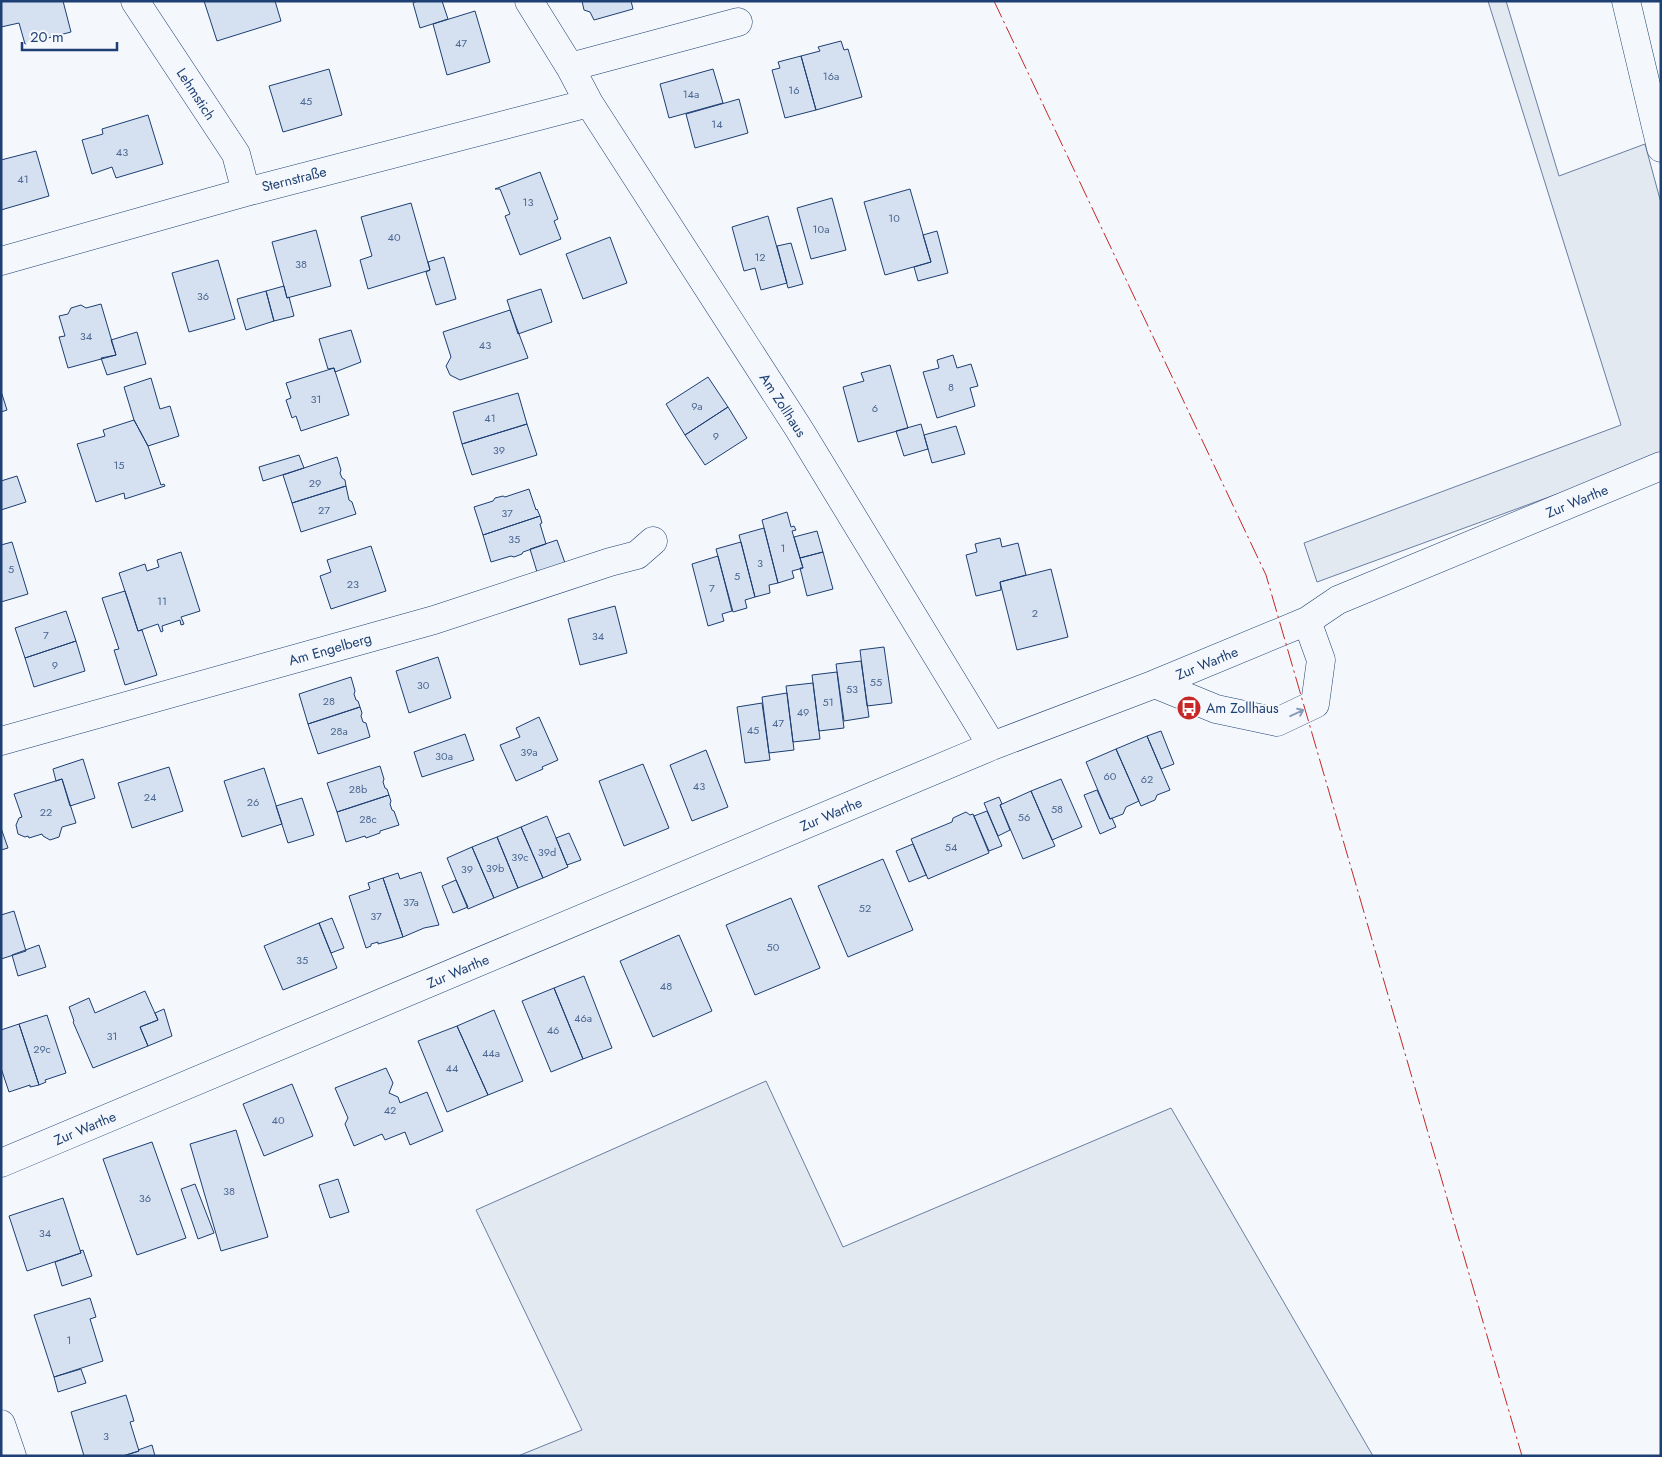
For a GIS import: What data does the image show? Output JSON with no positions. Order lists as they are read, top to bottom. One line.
{"streets":{"street":["Lehmstich","Sternstraße","Am Zollhaus","Zur Warthe","Am Engelberg"]},"crossings":[["Lehmstich","Sternstraße"],["Sternstraße","Am Zollhaus"],["Am Zollhaus","Zur Warthe"]],"places":{"bus stop":["Am Zollhaus"]},"house_numbers":["47","16a","16","14a","45","14","43","41","13","10","10a","40","12","38","36","34","43","8","31","9a","6","41","9","39","15","29","27","37","35","1","3","5","5","23","7","11","2","7","34","9","55","30","53","28","51","49","47","45","28a","39a","30a","60","62","43","28b","24","26","58","22","56","28c","54","39d","39c","39b","39","37a","52","37","50","35","48","46a","46","31","29c","44a","44","42","40","38","36","34","1","3"],"scale_bar":"20 m"}
